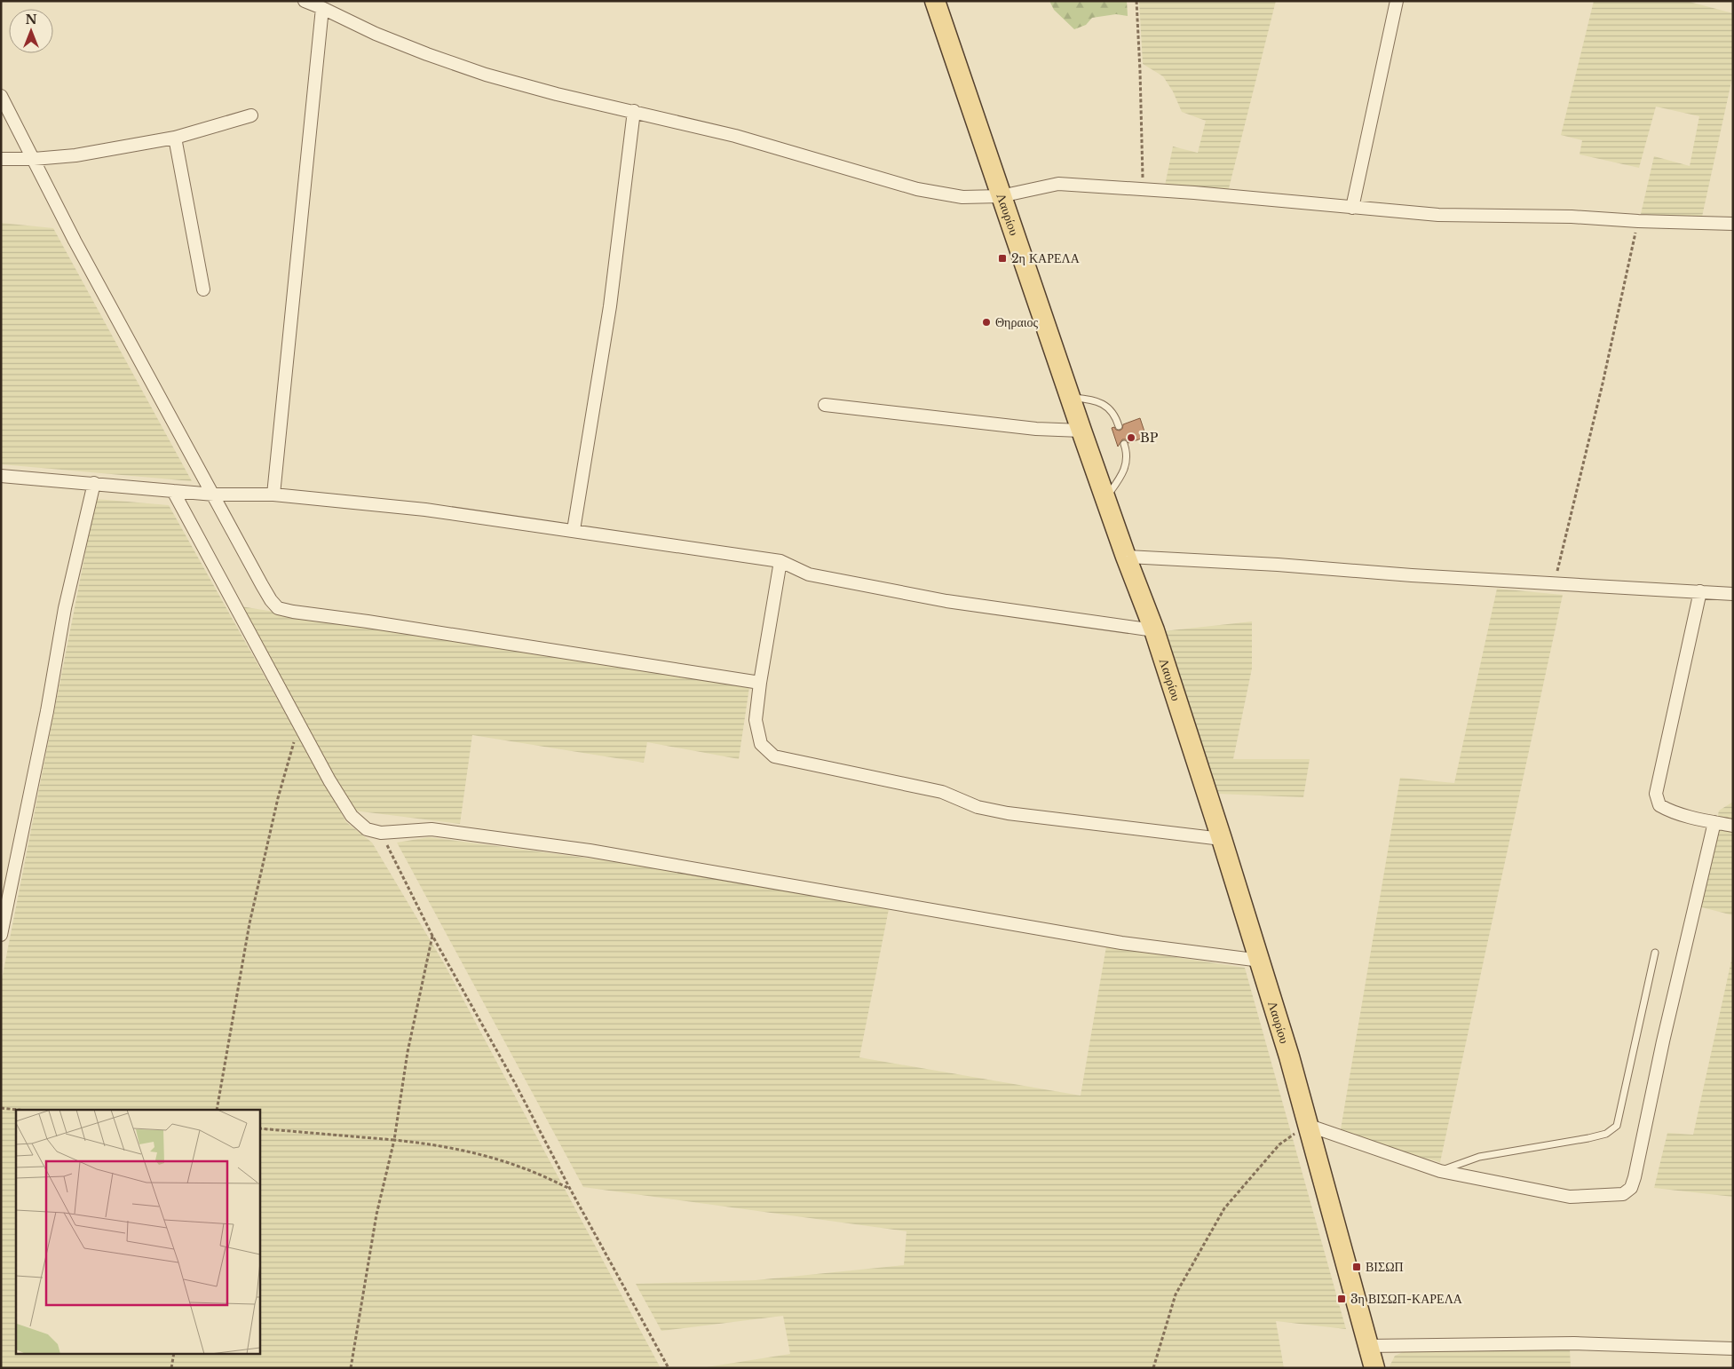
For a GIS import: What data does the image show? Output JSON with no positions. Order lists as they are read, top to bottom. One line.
{"streets":{"main road":["Λαυρίου"]},"places":{"transit":["2η ΚΑΡΕΛΑ","ΒΙΣΩΠ","3η ΒΙΣΩΠ-ΚΑΡΕΛΑ"],"other":["Θηραιος","BP"]},"north":"top"}
